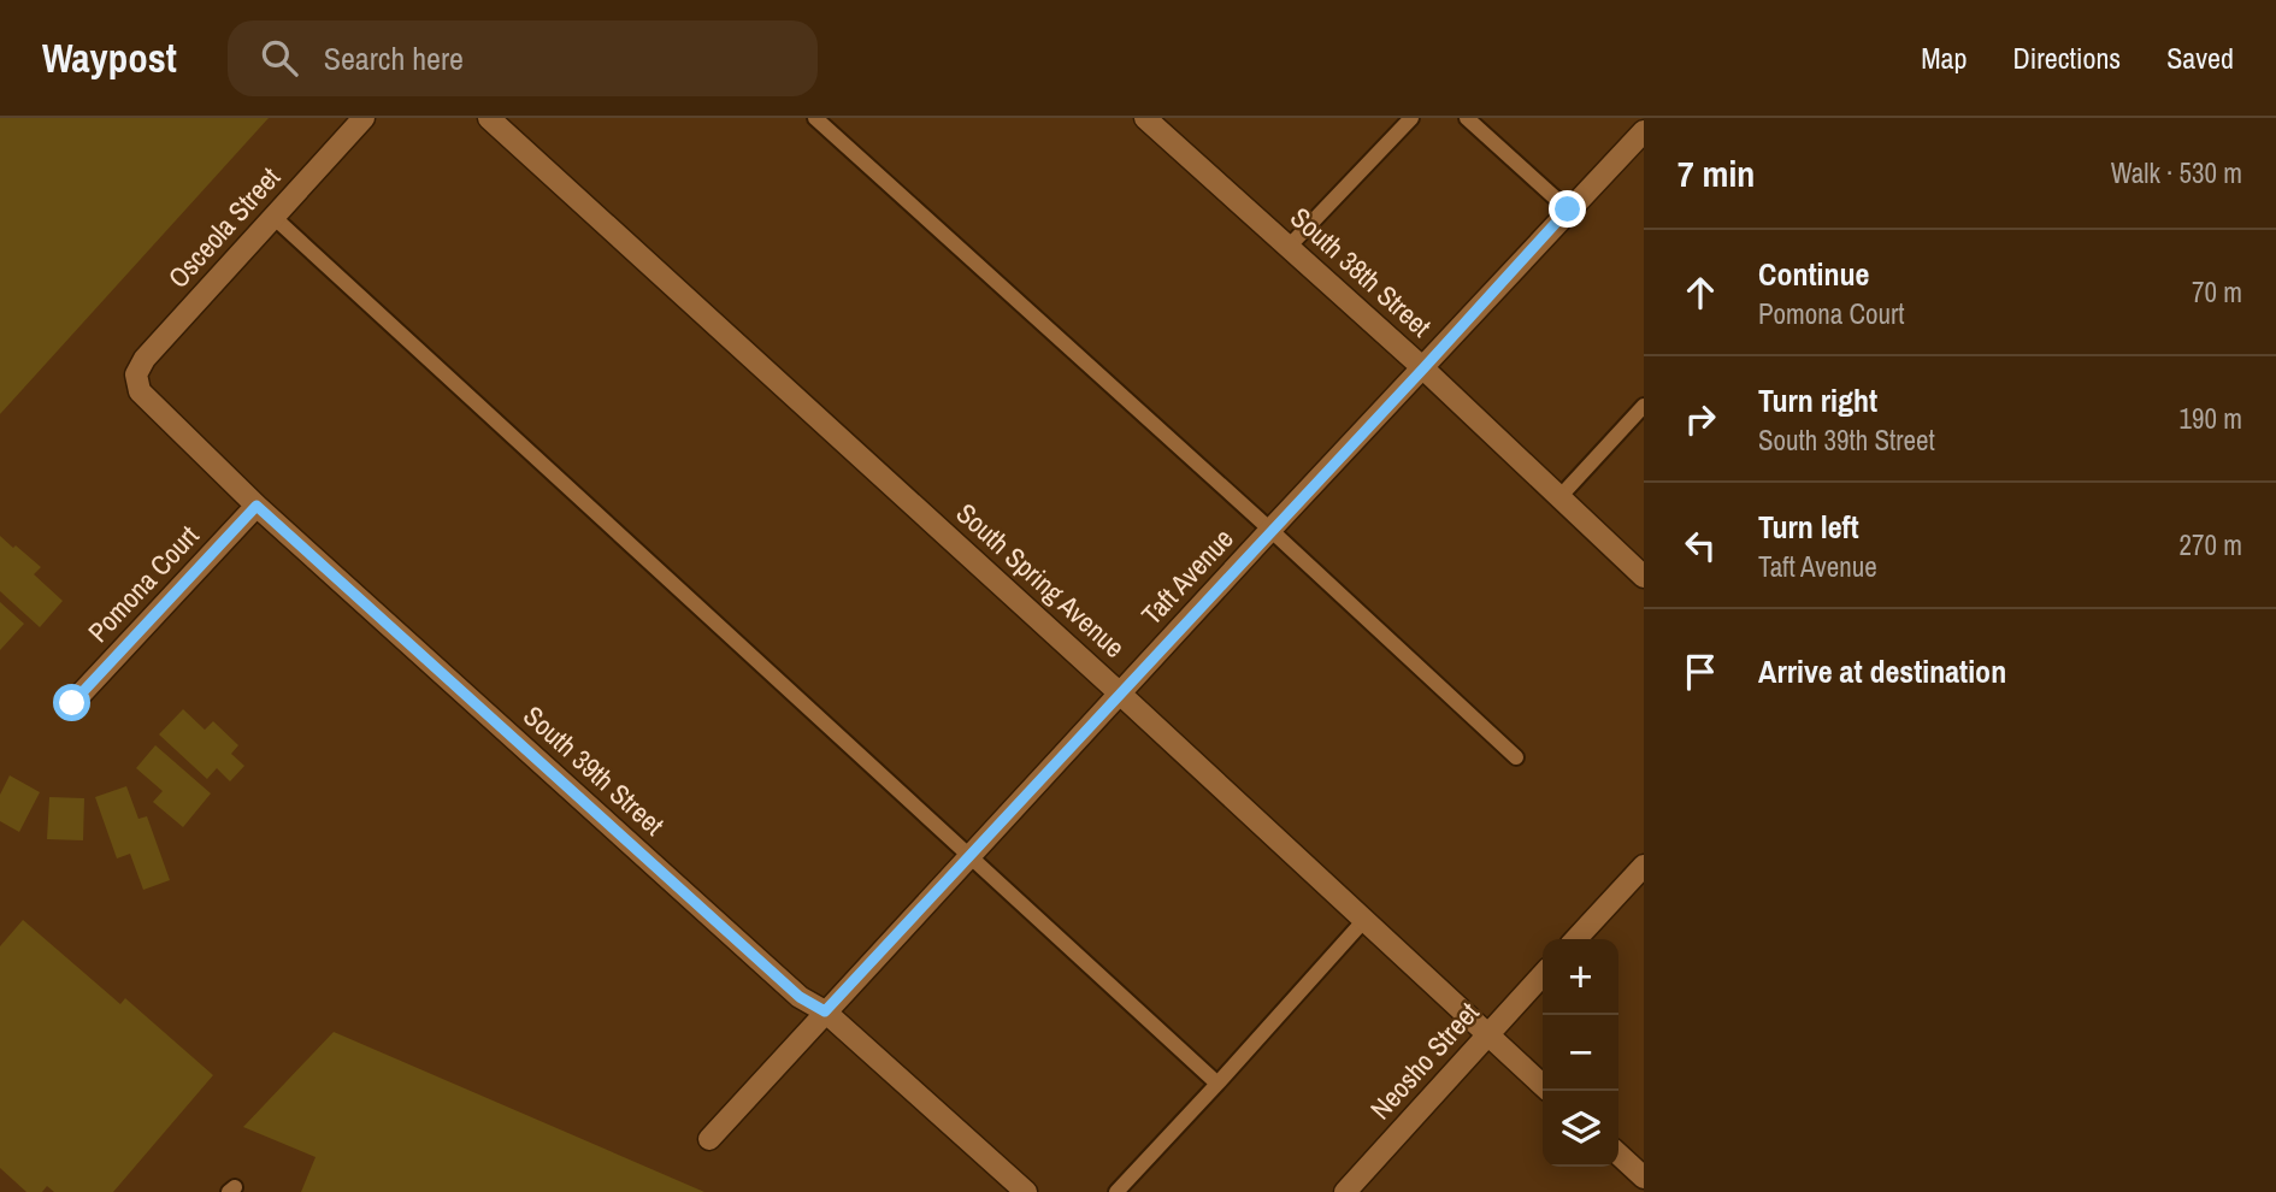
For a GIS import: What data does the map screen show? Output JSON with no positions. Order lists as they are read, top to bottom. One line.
{"streets":{"street":["Osceola Street","South 38th Street","Taft Avenue","South Spring Avenue","Pomona Court","South 39th Street","Neosho Street"]},"crossings":[["Osceola Street","South 39th Street"],["South 38th Street","Taft Avenue"],["Taft Avenue","South Spring Avenue"],["Taft Avenue","South 39th Street"],["South Spring Avenue","Neosho Street"],["Pomona Court","South 39th Street"]],"page":{"header":"Waypost","search":"Search here","nav":["Map","Directions","Saved"],"heading":["7 min","Walk · 530 m"],"list":[["Continue","Pomona Court","70 m"],["Turn right","South 39th Street","190 m"],["Turn left","Taft Avenue","270 m"],"Arrive at destination"],"map_buttons":["+","−"]}}
